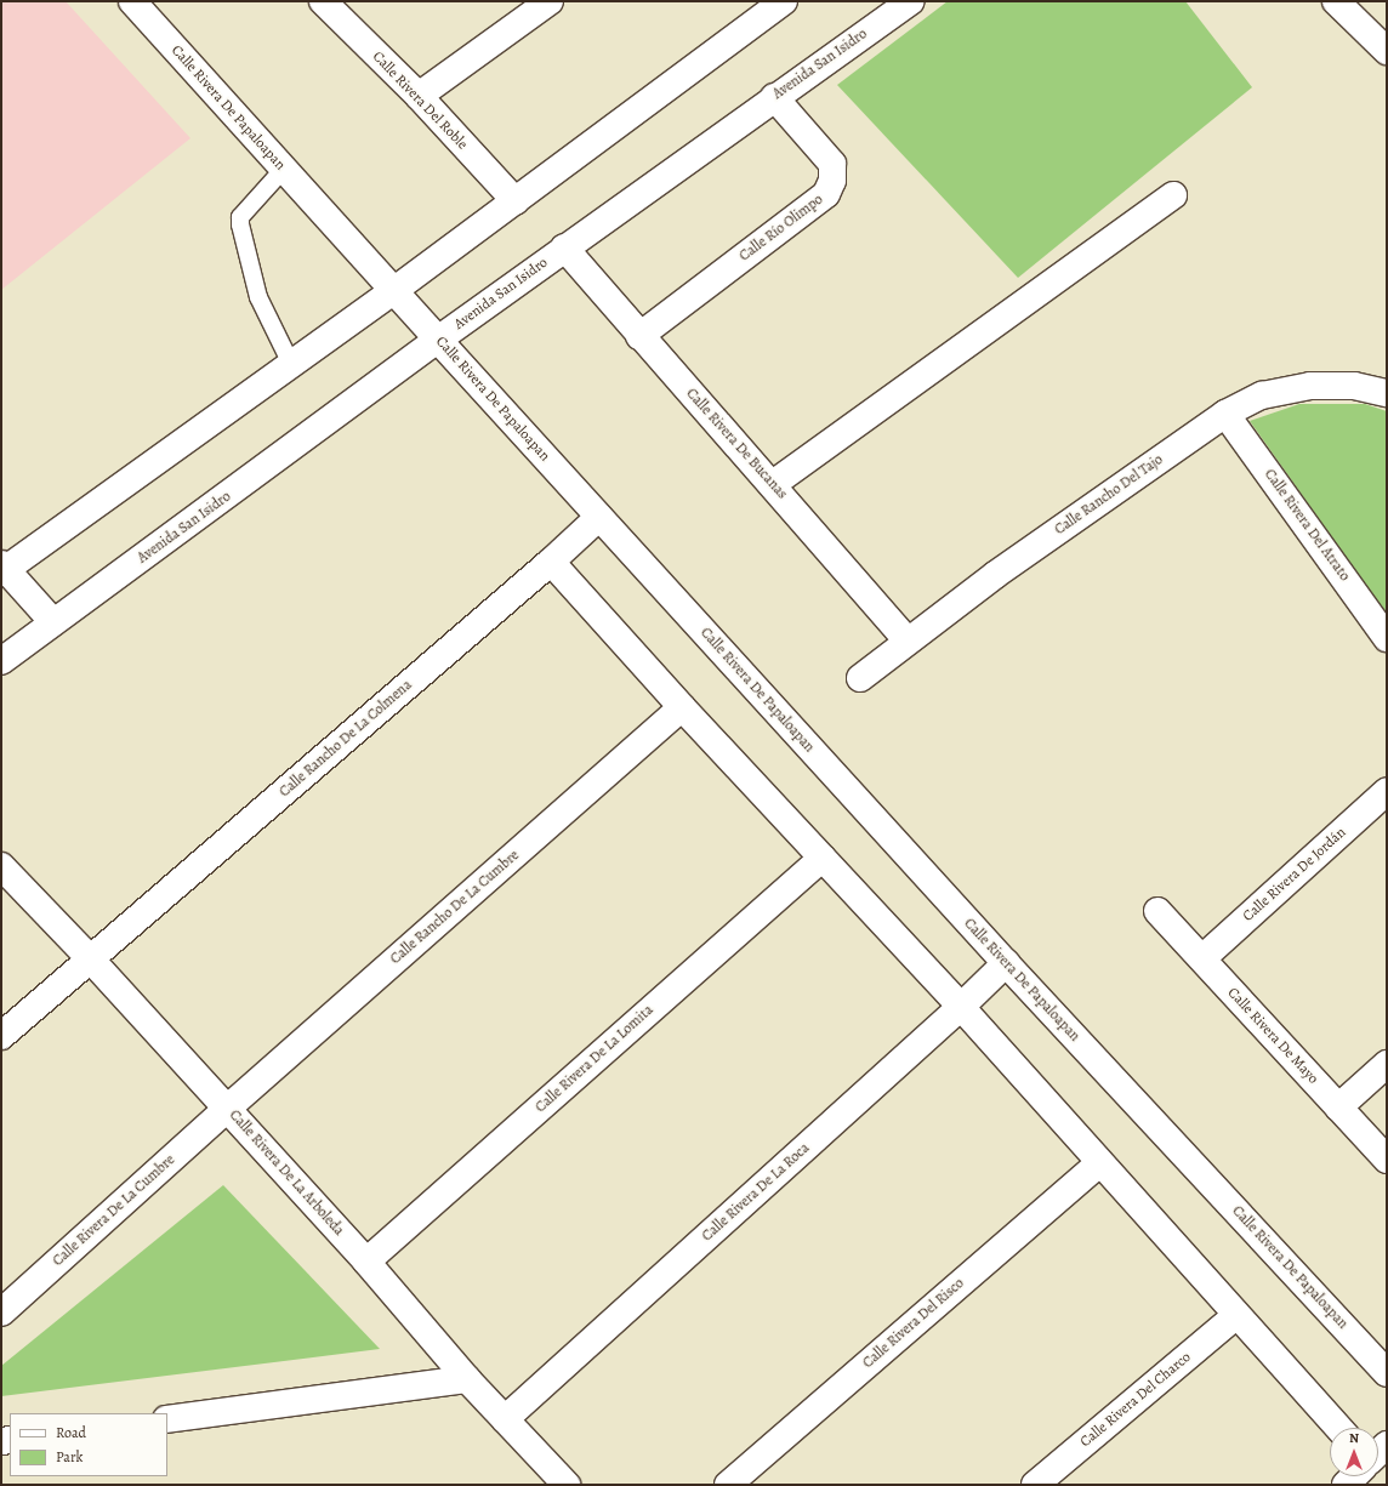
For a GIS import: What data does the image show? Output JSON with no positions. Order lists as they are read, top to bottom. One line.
{"streets":{"street":["Avenida San Isidro","Calle Rivera Del Roble","Calle Rivera De Papaloapan","Calle Río Olimpo","Calle Rivera De Bucanas","Calle Rancho Del Tajo","Calle Rivera Del Atrato","Calle Rancho De La Colmena","Calle Rivera De Jordán","Calle Rancho De La Cumbre","Calle Rivera De Mayo","Calle Rivera De La Lomita","Calle Rivera De La Arboleda","Calle Rivera De La Roca","Calle Rivera De La Cumbre","Calle Rivera Del Risco","Calle Rivera Del Charco"]},"crossings":[["Avenida San Isidro","Calle Rivera De Papaloapan"],["Avenida San Isidro","Calle Río Olimpo"],["Avenida San Isidro","Calle Rivera De Bucanas"],["Calle Rivera De Papaloapan","Calle Rancho De La Colmena"],["Calle Rivera De Papaloapan","Calle Rivera De La Roca"],["Calle Río Olimpo","Calle Rivera De Bucanas"],["Calle Rivera De Bucanas","Calle Rancho Del Tajo"],["Calle Rancho Del Tajo","Calle Rivera Del Atrato"],["Calle Rancho De La Colmena","Calle Rivera De La Arboleda"],["Calle Rivera De Jordán","Calle Rivera De Mayo"],["Calle Rancho De La Cumbre","Calle Rivera De La Arboleda"],["Calle Rancho De La Cumbre","Calle Rivera De La Cumbre"],["Calle Rivera De La Lomita","Calle Rivera De La Arboleda"],["Calle Rivera De La Arboleda","Calle Rivera De La Roca"],["Calle Rivera De La Arboleda","Calle Rivera De La Cumbre"]],"legend":["Road","Park"],"north":"top"}
